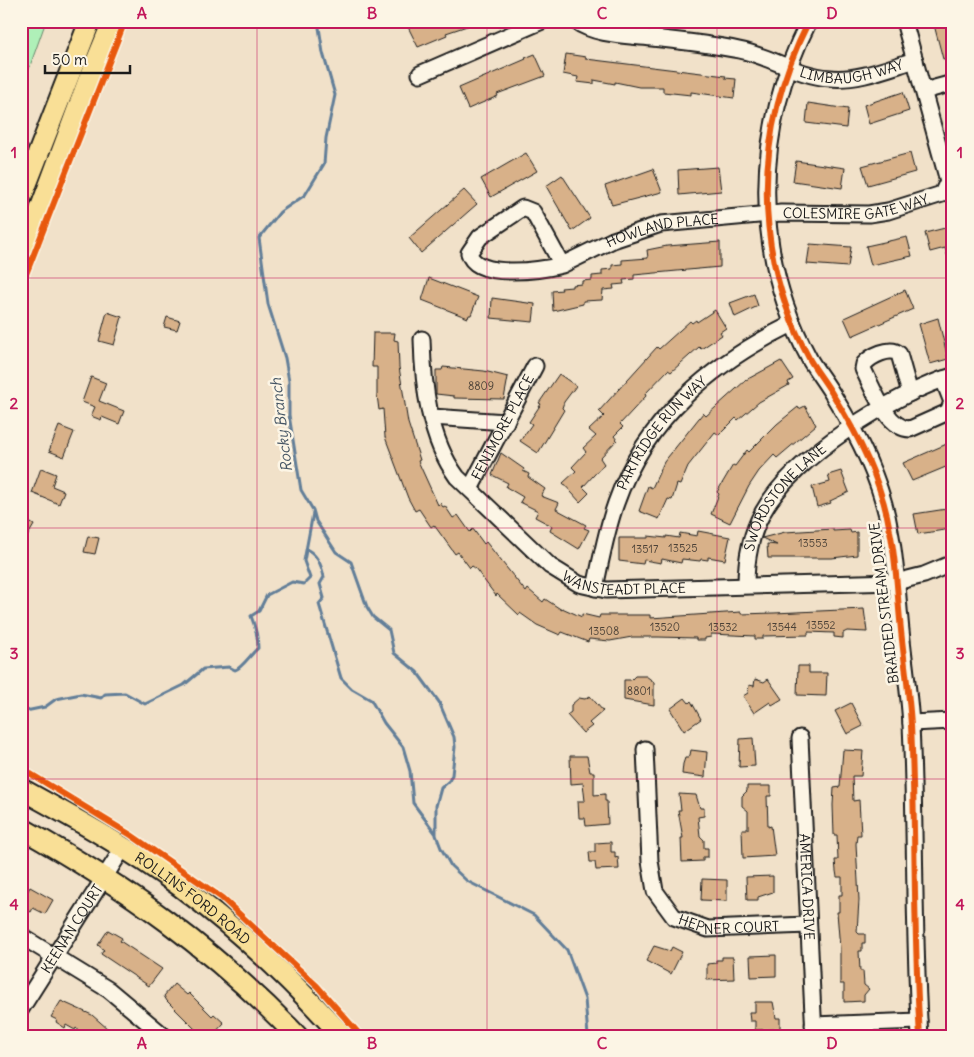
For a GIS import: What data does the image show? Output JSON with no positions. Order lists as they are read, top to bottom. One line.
{"streets":{"main road":["ROLLINS FORD ROAD"],"street":["LIMBAUGH WAY","COLESMIRE GATE WAY","HOWLAND PLACE","FENIMORE PLACE","PARTRIDGE RUN WAY","SWORDSTONE LANE","WANSTEADT PLACE","BRAIDED STREAM DRIVE","AMERICA DRIVE","HEPNER COURT","KEENAN COURT"]},"crossings":[["LIMBAUGH WAY","COLESMIRE GATE WAY"],["LIMBAUGH WAY","BRAIDED STREAM DRIVE"],["COLESMIRE GATE WAY","HOWLAND PLACE"],["COLESMIRE GATE WAY","BRAIDED STREAM DRIVE"],["HOWLAND PLACE","BRAIDED STREAM DRIVE"],["FENIMORE PLACE","WANSTEADT PLACE"],["PARTRIDGE RUN WAY","WANSTEADT PLACE"],["PARTRIDGE RUN WAY","BRAIDED STREAM DRIVE"],["SWORDSTONE LANE","WANSTEADT PLACE"],["SWORDSTONE LANE","BRAIDED STREAM DRIVE"],["WANSTEADT PLACE","BRAIDED STREAM DRIVE"],["AMERICA DRIVE","HEPNER COURT"],["ROLLINS FORD ROAD","KEENAN COURT"]],"water":["Rocky Branch"],"house_numbers":["8809","13553","13525","13517","13552","13520","13532","13544","13508","8801"],"scale_bar":"50 m","grid":{"columns":["A","B","C","D"],"rows":["1","2","3","4"]}}
